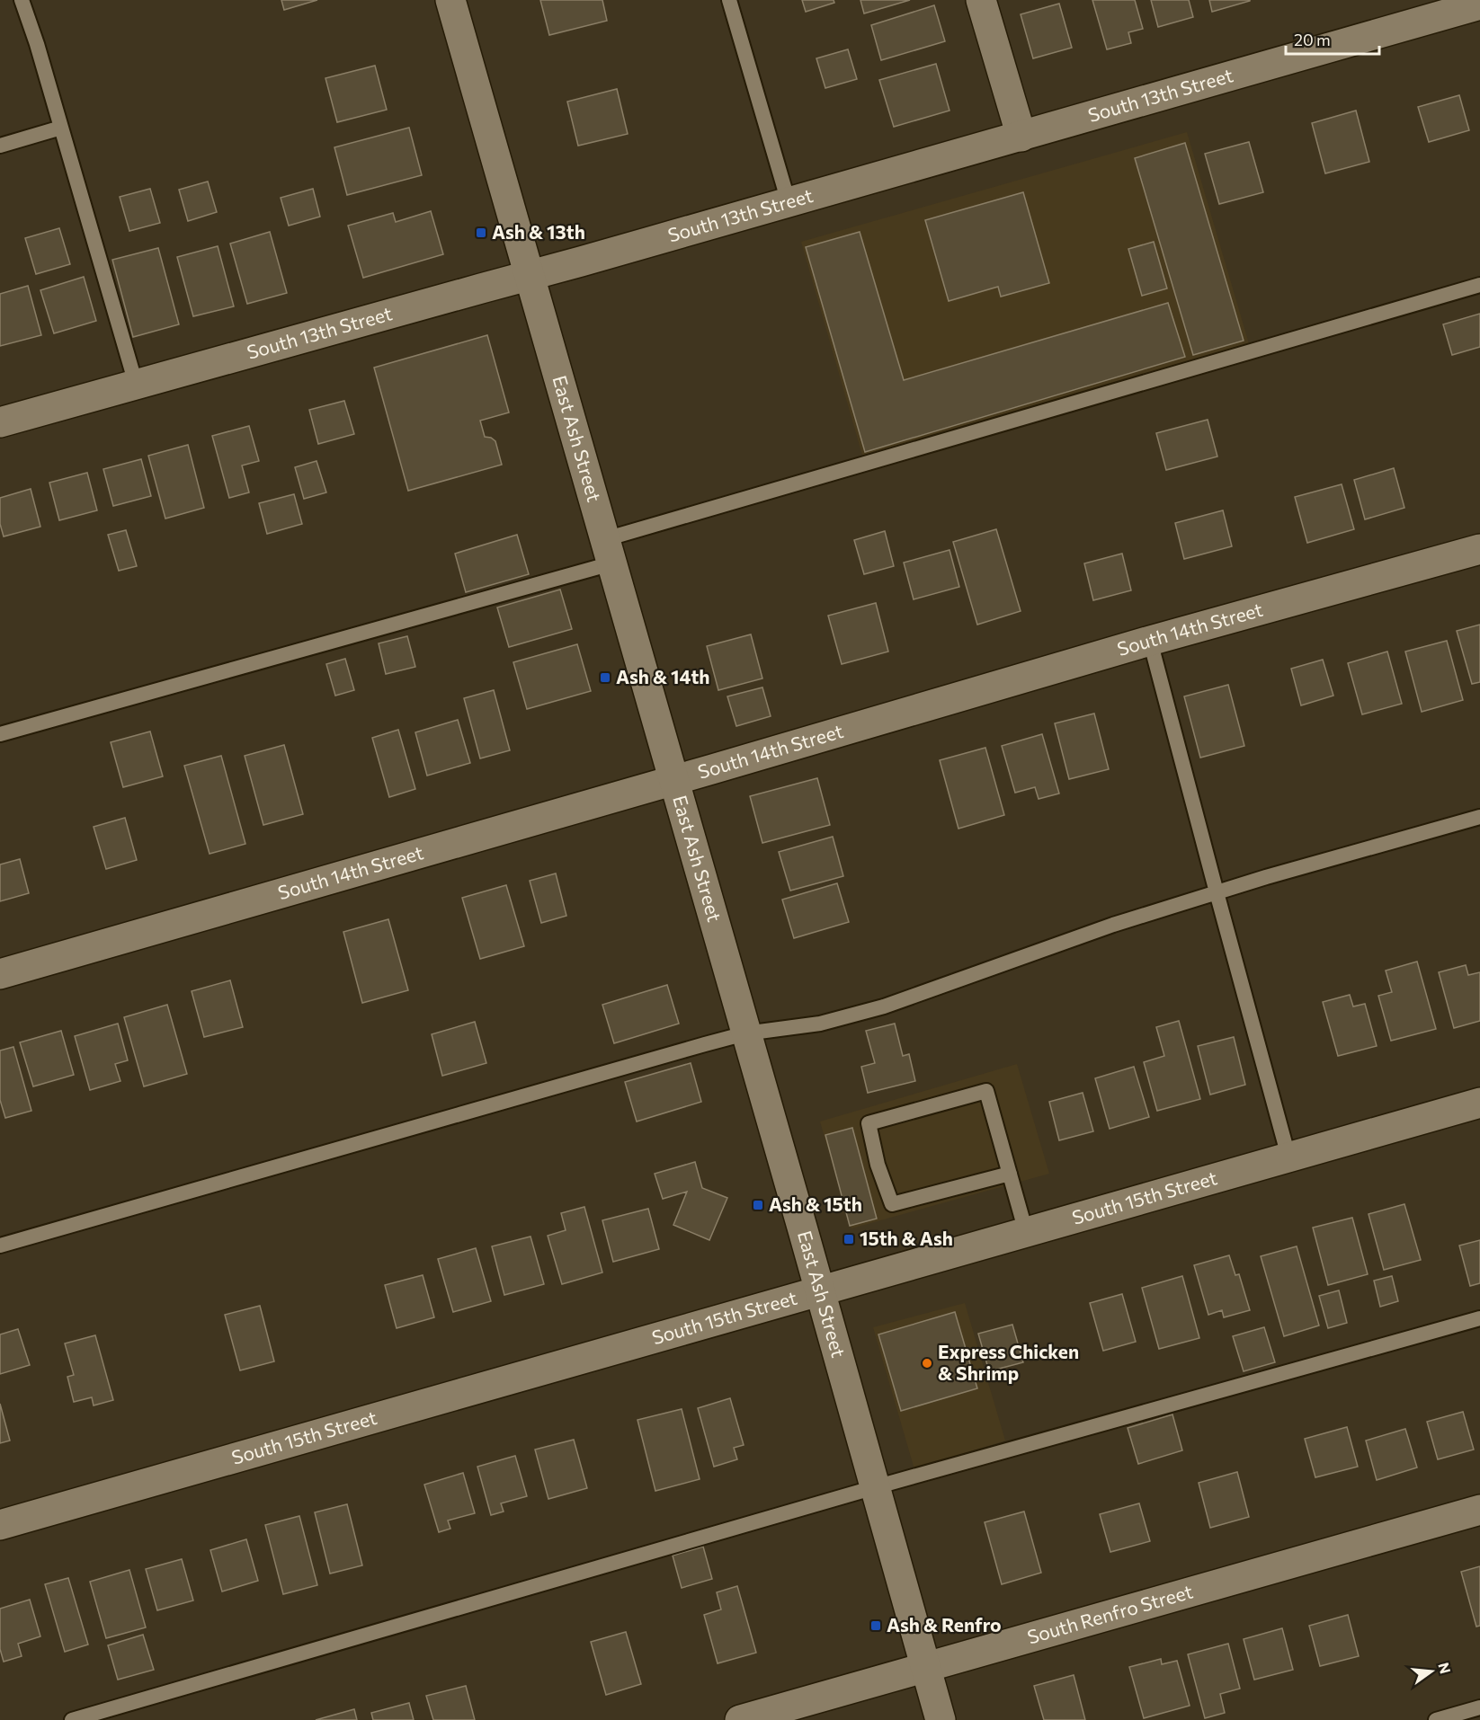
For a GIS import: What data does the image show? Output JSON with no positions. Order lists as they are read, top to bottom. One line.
{"streets":{"street":["South 13th Street","East Ash Street","South 14th Street","South 15th Street","South Renfro Street"]},"crossings":[["South 13th Street","East Ash Street"],["East Ash Street","South 14th Street"],["East Ash Street","South 15th Street"],["East Ash Street","South Renfro Street"]],"places":{"transit":["Ash & 13th","Ash & 14th","Ash & 15th","15th & Ash","Ash & Renfro"],"other":["Express Chicken & Shrimp"]},"scale_bar":"20 m","north":"right"}
